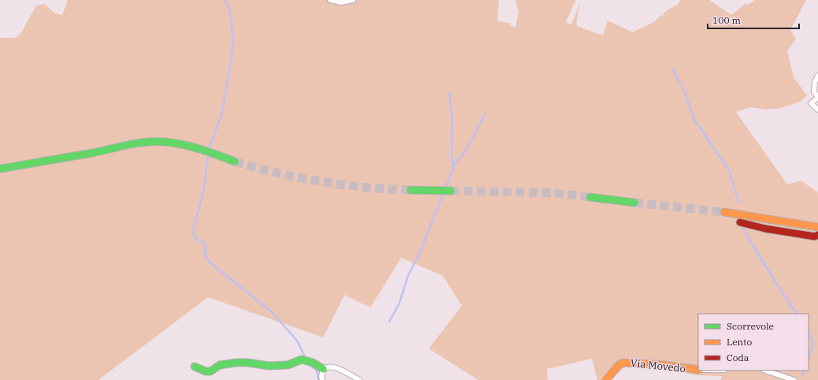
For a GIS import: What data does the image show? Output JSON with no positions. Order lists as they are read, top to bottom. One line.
{"streets":{"main road":["Via Movedo"]},"legend":["Scorrevole","Lento","Coda"],"scale_bar":"100 m"}
